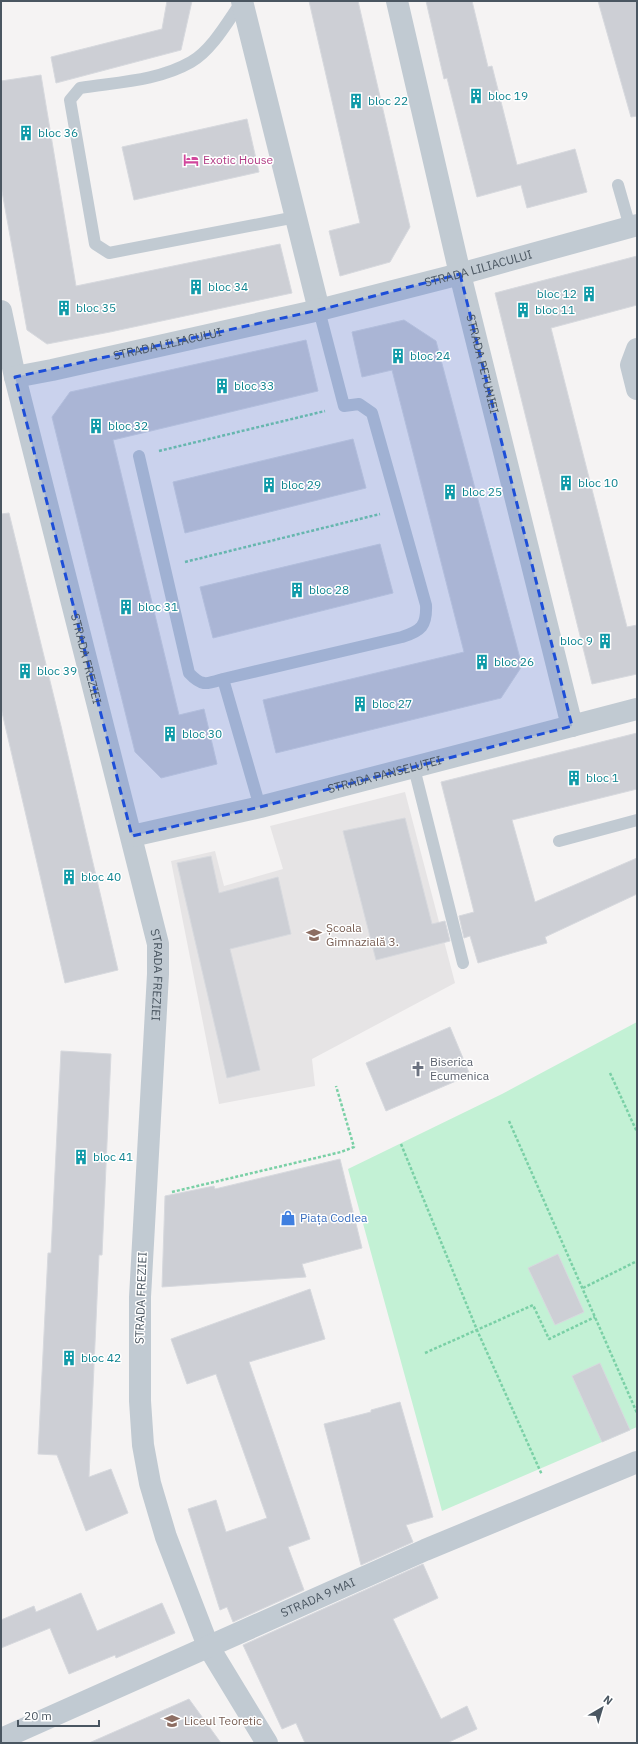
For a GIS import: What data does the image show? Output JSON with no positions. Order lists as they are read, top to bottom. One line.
{"streets":{"street":["STRADA LILIACULUI","STRADA PETUNIEI","STRADA FREZIEI","STRADA PANSELUȚEI","STRADA 9 MAI"]},"crossings":[["STRADA LILIACULUI","STRADA PETUNIEI"],["STRADA LILIACULUI","STRADA FREZIEI"],["STRADA PETUNIEI","STRADA PANSELUȚEI"],["STRADA FREZIEI","STRADA PANSELUȚEI"],["STRADA FREZIEI","STRADA 9 MAI"]],"places":{"building":["bloc 19","bloc 22","bloc 36","bloc 34","bloc 12","bloc 35","bloc 11","bloc 24","bloc 33","bloc 32","bloc 10","bloc 29","bloc 25","bloc 28","bloc 31","bloc 9","bloc 26","bloc 39","bloc 27","bloc 30","bloc 1","bloc 40","bloc 41","bloc 42"],"hotel":["Exotic House"],"school or university":["Școala Gimnazială 3.","Liceul Teoretic"],"church":["Biserica Ecumenica"],"shop":["Piața Codlea"]},"scale_bar":"20 m","north":"top right"}
